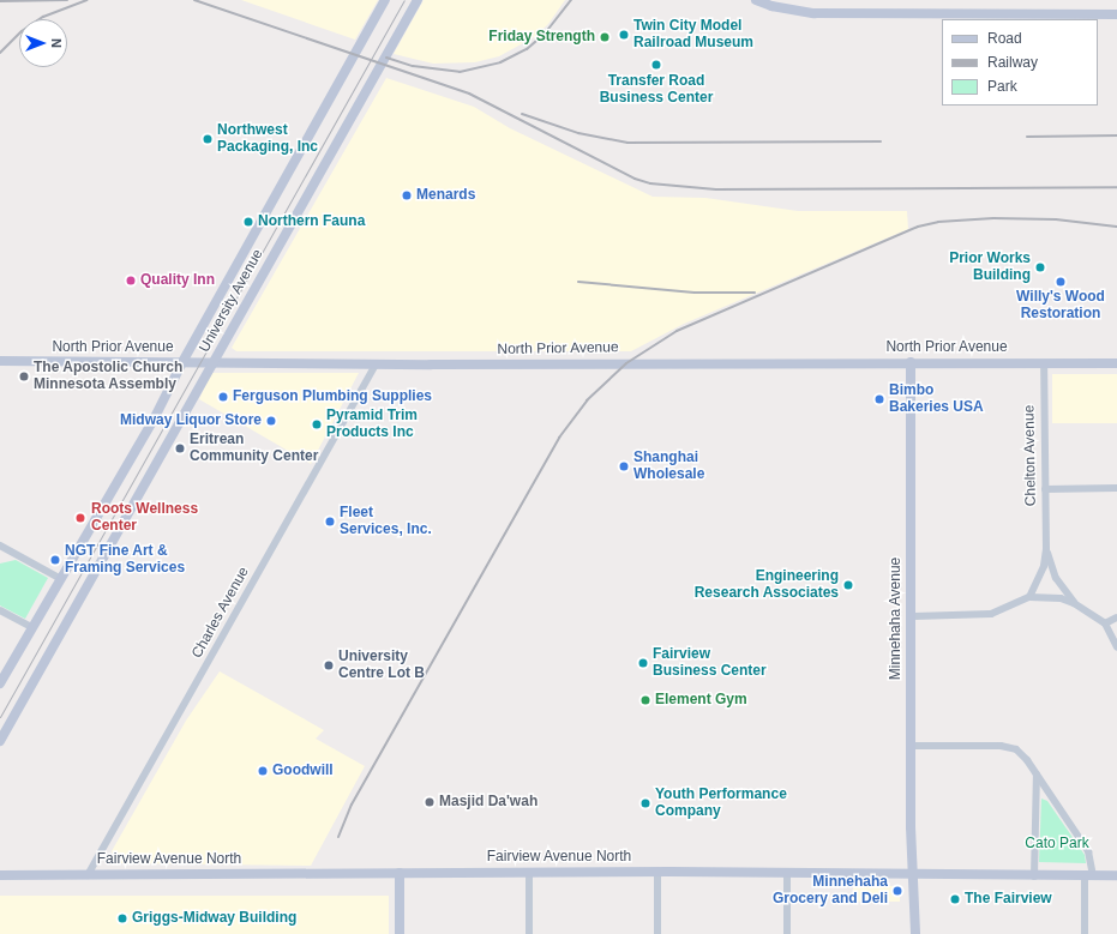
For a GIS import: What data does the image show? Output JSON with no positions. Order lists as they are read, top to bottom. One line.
{"streets":{"street":["University Avenue","North Prior Avenue","Chelton Avenue","Charles Avenue","Minnehaha Avenue","Fairview Avenue North"]},"crossings":[["University Avenue","North Prior Avenue"],["North Prior Avenue","Chelton Avenue"],["North Prior Avenue","Charles Avenue"],["North Prior Avenue","Minnehaha Avenue"],["Charles Avenue","Fairview Avenue North"],["Minnehaha Avenue","Fairview Avenue North"]],"parks":["Cato Park"],"places":["Twin City Model Railroad Museum","Friday Strength","Transfer Road Business Center","Northwest Packaging, Inc","Menards","Northern Fauna","Prior Works Building","Quality Inn","Willy's Wood Restoration","The Apostolic Church Minnesota Assembly","Ferguson Plumbing Supplies","Bimbo Bakeries USA","Midway Liquor Store","Pyramid Trim Products Inc","Eritrean Community Center","Shanghai Wholesale","Roots Wellness Center","Fleet Services, Inc.","NGT Fine Art & Framing Services","Engineering Research Associates","Fairview Business Center","University Centre Lot B","Element Gym","Goodwill","Masjid Da'wah","Youth Performance Company","Minnehaha Grocery and Deli","The Fairview","Griggs-Midway Building"],"legend":["Road","Railway","Park"],"north":"right"}
